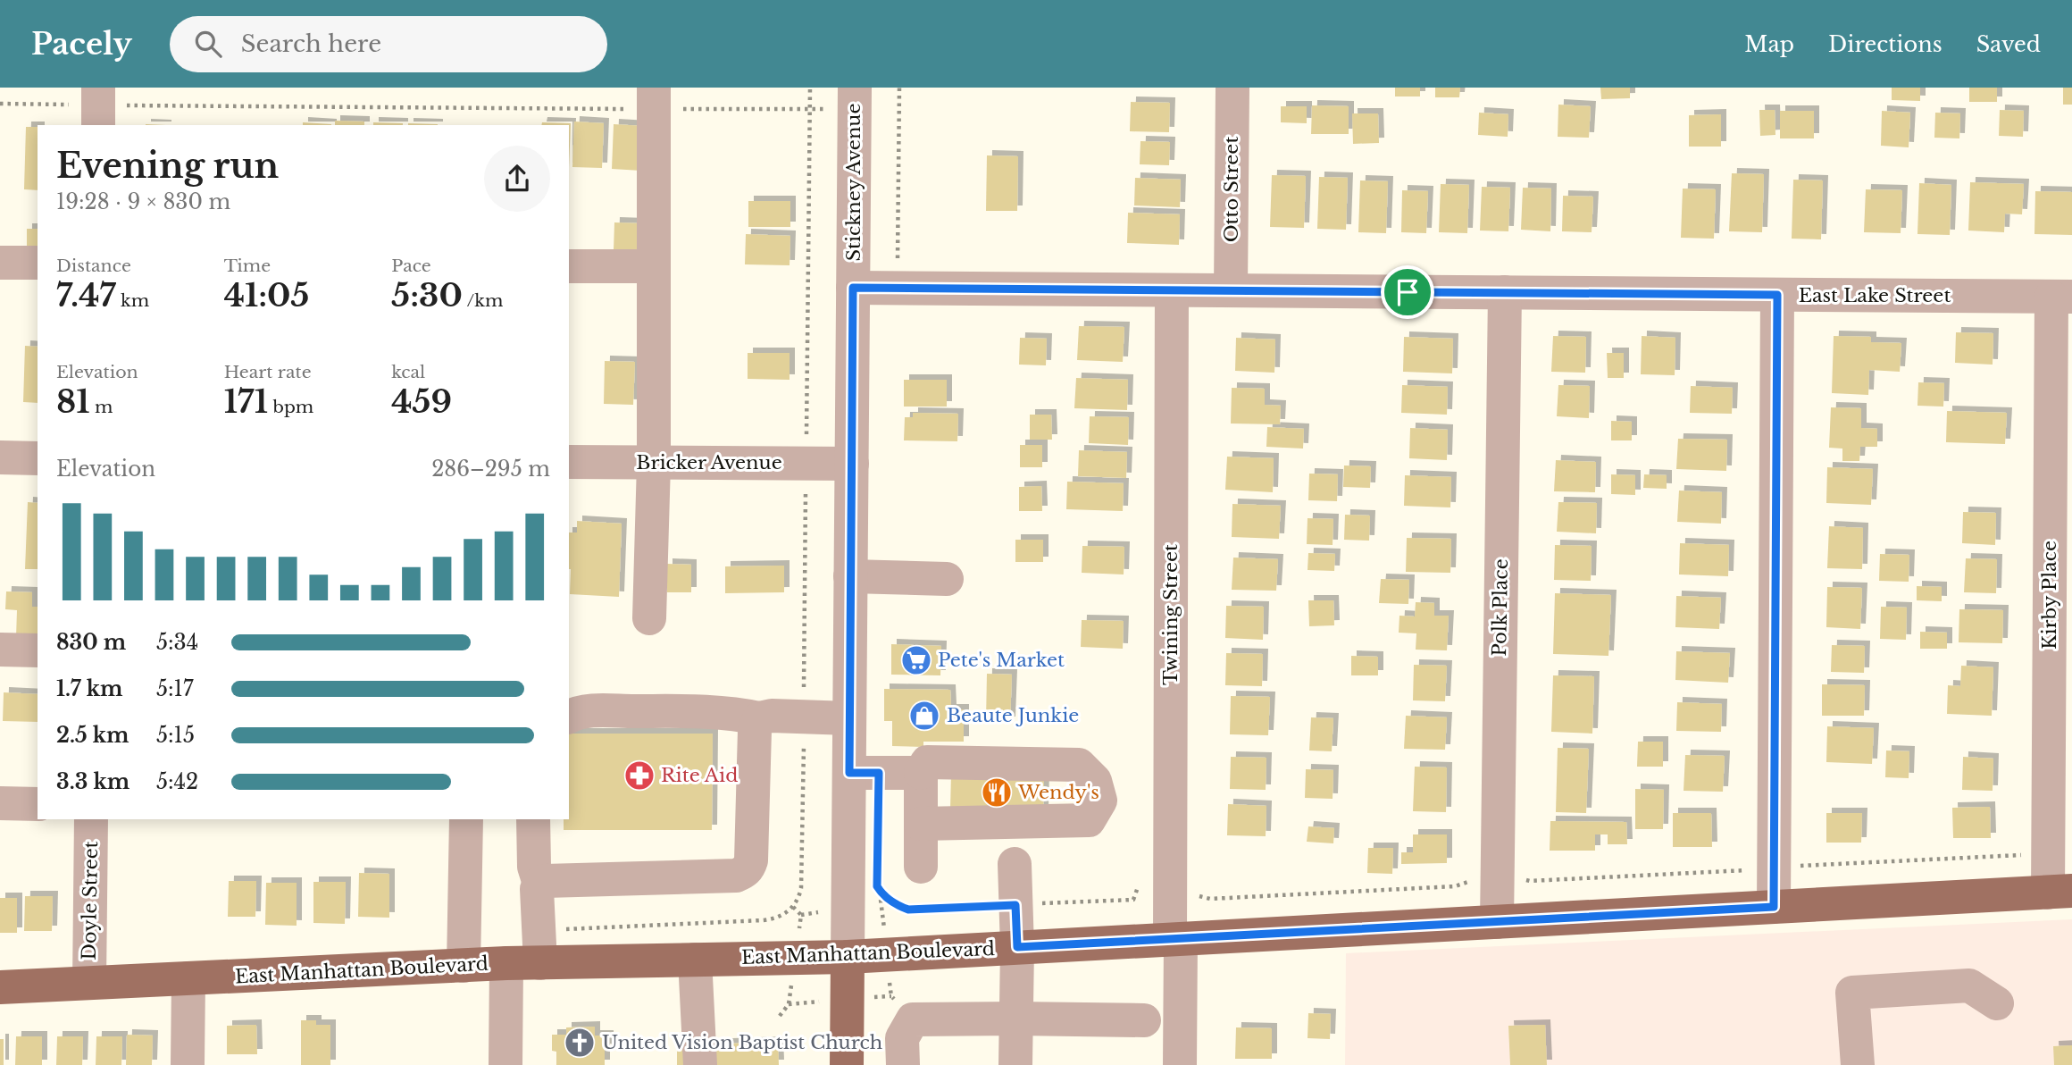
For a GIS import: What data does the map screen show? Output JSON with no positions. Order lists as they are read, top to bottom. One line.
{"streets":{"main road":["Stickney Avenue","East Manhattan Boulevard"],"street":["Otto Street","East Lake Street","Bricker Avenue","Kirby Place","Polk Place","Twining Street","Doyle Street"]},"crossings":[["Stickney Avenue","East Lake Street"],["Stickney Avenue","Bricker Avenue"],["Stickney Avenue","East Manhattan Boulevard"],["Otto Street","East Lake Street"],["East Lake Street","Kirby Place"],["East Lake Street","Polk Place"],["East Lake Street","Twining Street"],["Kirby Place","East Manhattan Boulevard"],["Polk Place","East Manhattan Boulevard"],["Twining Street","East Manhattan Boulevard"],["Doyle Street","East Manhattan Boulevard"]],"places":{"supermarket":["Pete's Market"],"shop":["Beaute Junkie"],"pharmacy":["Rite Aid"],"restaurant":["Wendy's"],"church":["United Vision Baptist Church"]},"page":{"header":"Pacely","search":"Search here","nav":["Map","Directions","Saved"],"heading":["Evening run","19:28 · 9 × 830 m"],"stats":[["Distance","7.47 km"],["Time","41:05"],["Pace","5:30 /km"],["Elevation","81 m"],["Heart rate","171 bpm"],["kcal","459"]],"chart":["Elevation","286–295 m"],"list":[{"name":"830 m","note":"5:34"},{"name":"1.7 km","note":"5:17"},{"name":"2.5 km","note":"5:15"},{"name":"3.3 km","note":"5:42"}]}}
